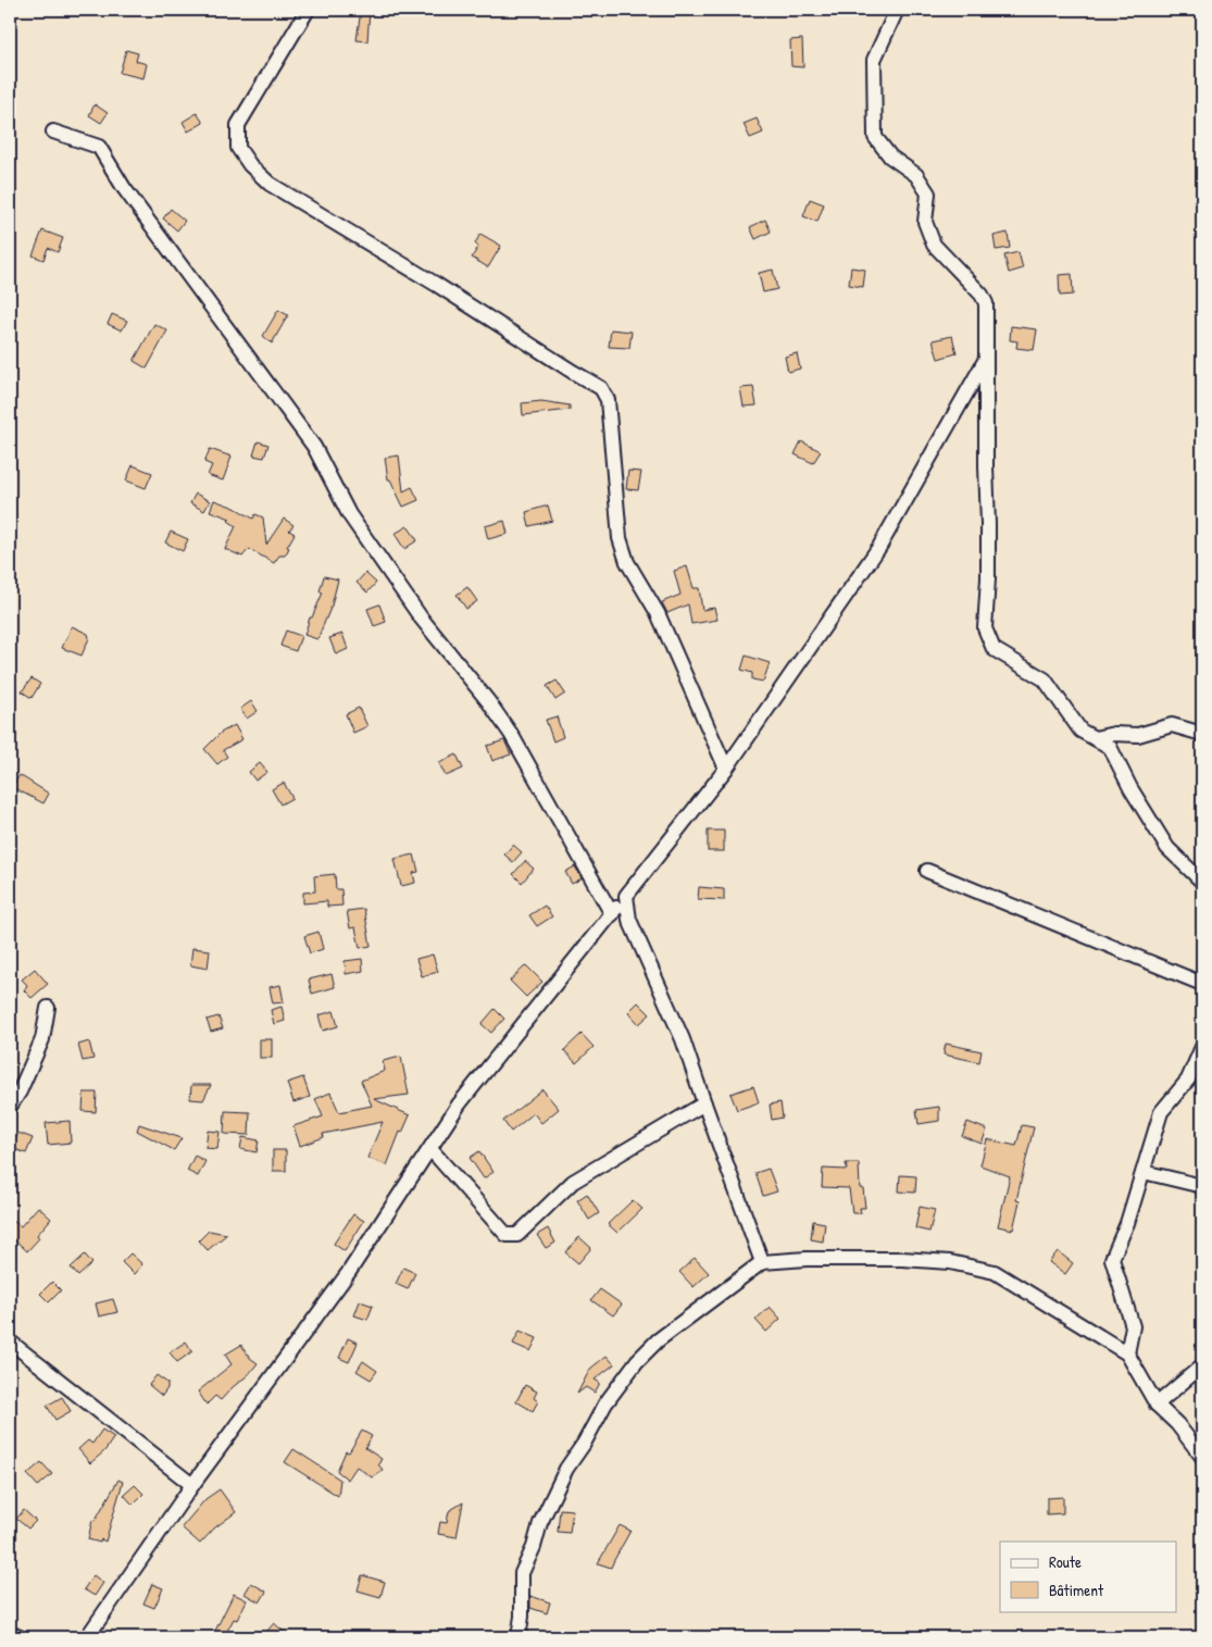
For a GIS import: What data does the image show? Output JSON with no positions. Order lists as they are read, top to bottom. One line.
{"legend":["Route","Bâtiment"]}
